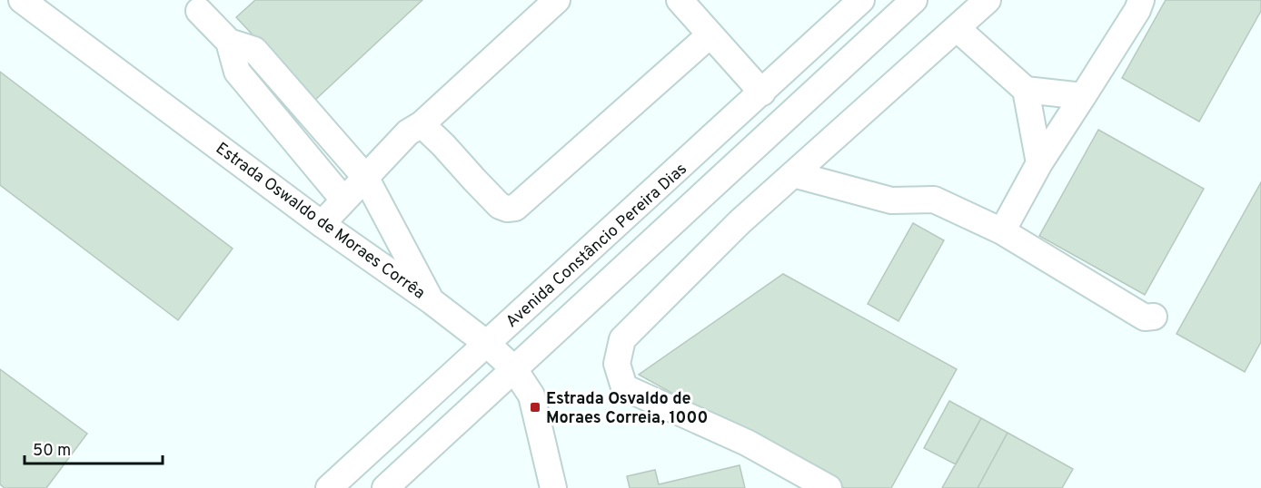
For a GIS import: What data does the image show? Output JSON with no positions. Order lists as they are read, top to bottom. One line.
{"streets":{"street":["Estrada Oswaldo de Moraes Corrêa","Avenida Constâncio Pereira Dias"]},"crossings":[["Estrada Oswaldo de Moraes Corrêa","Avenida Constâncio Pereira Dias"]],"places":{"transit":["Estrada Osvaldo de Moraes Correia, 1000"]},"scale_bar":"50 m"}
